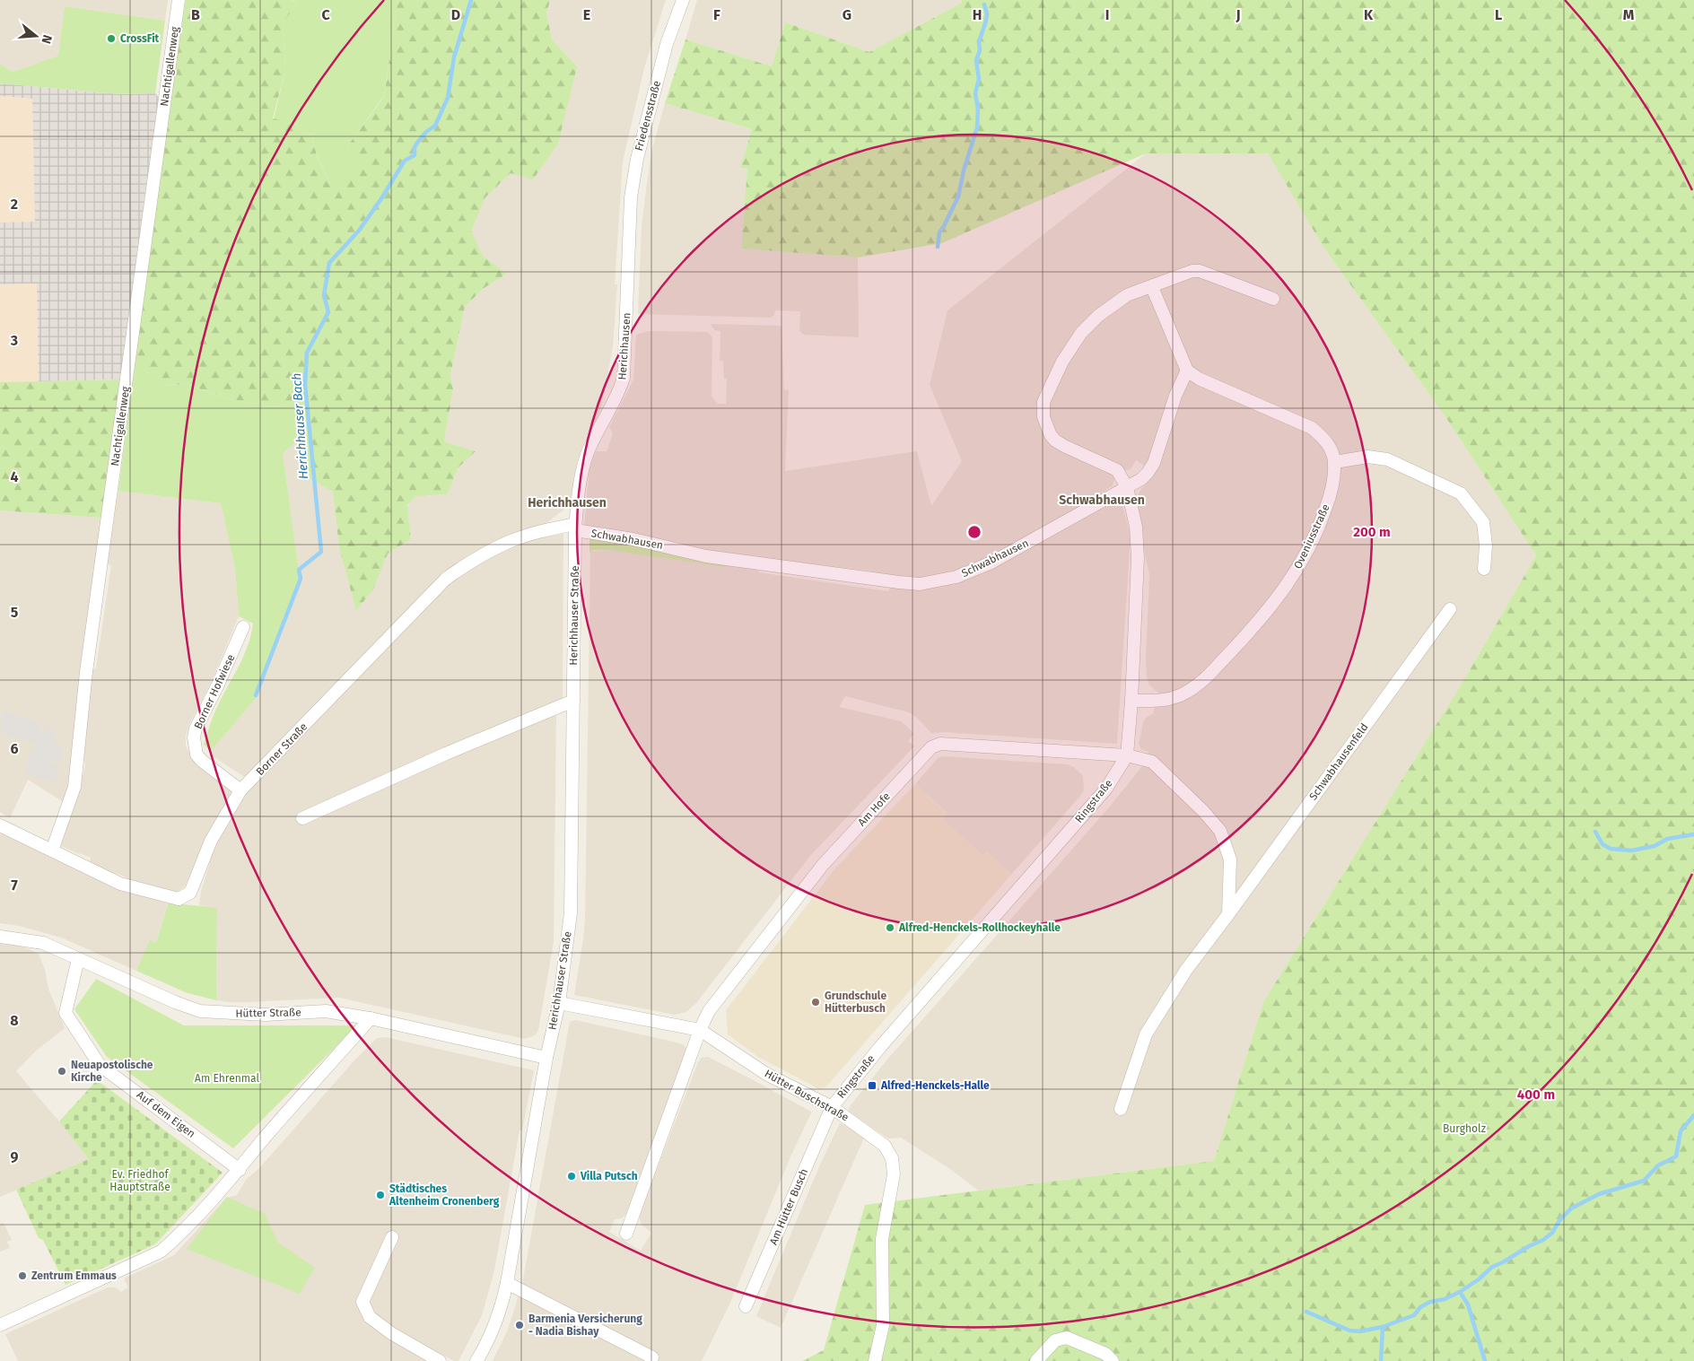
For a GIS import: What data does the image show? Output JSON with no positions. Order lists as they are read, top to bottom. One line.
{"streets":{"street":["Nachtigallenweg","Friedensstraße","Herichhausen","Oveniusstraße","Schwabhausen","Herichhauser Straße","Borner Hofwiese","Borner Straße","Schwabhausenfeld","Ringstraße","Am Hofe","Hütter Straße","Hütter Buschstraße","Auf dem Eigen","Am Hütter Busch"]},"crossings":[["Nachtigallenweg","Borner Straße"],["Friedensstraße","Herichhausen"],["Herichhausen","Schwabhausen"],["Herichhausen","Herichhauser Straße"],["Herichhausen","Borner Straße"],["Oveniusstraße","Ringstraße"],["Schwabhausen","Herichhauser Straße"],["Schwabhausen","Borner Straße"],["Schwabhausen","Ringstraße"],["Herichhauser Straße","Borner Straße"],["Herichhauser Straße","Hütter Straße"],["Herichhauser Straße","Hütter Buschstraße"],["Borner Hofwiese","Borner Straße"],["Ringstraße","Am Hofe"],["Ringstraße","Hütter Buschstraße"],["Ringstraße","Am Hütter Busch"],["Am Hofe","Hütter Buschstraße"],["Hütter Straße","Auf dem Eigen"],["Hütter Buschstraße","Am Hütter Busch"]],"districts":["Schwabhausen","Herichhausen"],"water":["Herichhauser Bach"],"parks":["Am Ehrenmal","Burgholz","Ev. Friedhof Hauptstraße"],"places":{"other":["CrossFit","Alfred-Henckels-Rollhockeyhalle","Grundschule Hütterbusch","Neuapostolische Kirche","Villa Putsch","Städtisches Altenheim Cronenberg","Zentrum Emmaus","Barmenia Versicherung - Nadia Bishay"],"transit":["Alfred-Henckels-Halle"]},"north":"right","grid":{"columns":["B","C","D","E","F","G","H","I","J","K","L","M"],"rows":["2","3","4","5","6","7","8","9"]},"rings":["200 m","400 m"]}
